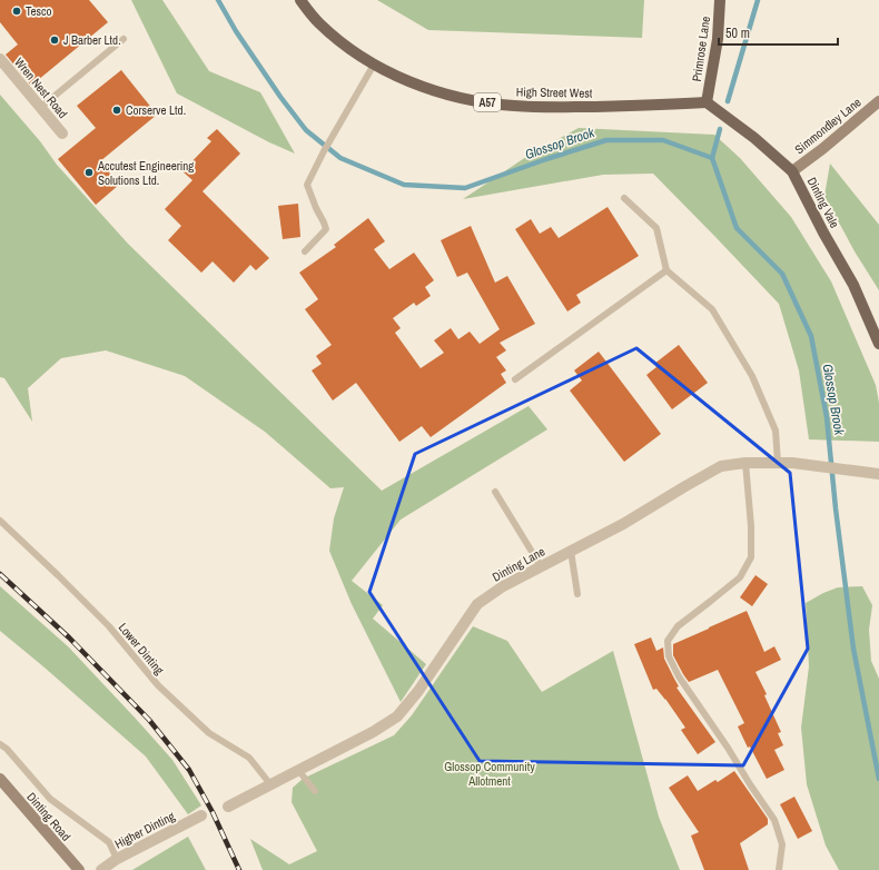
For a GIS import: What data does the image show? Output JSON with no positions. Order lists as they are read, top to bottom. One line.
{"streets":{"main road":["Primrose Lane","High Street West","A57","Dinting Vale"],"street":["Wren Nest Road","Simmondley Lane","Dinting Lane","Dinting Road","Higher Dinting"],"lane":["Lower Dinting"]},"crossings":[["Primrose Lane","High Street West"],["Primrose Lane","Dinting Vale"],["High Street West","Dinting Vale"],["Simmondley Lane","Dinting Vale"],["Dinting Lane","Lower Dinting"]],"water":["Glossop Brook"],"parks":["Glossop Community Allotment"],"places":["Tesco","J Barber Ltd.","Corserve Ltd.","Accutest Engineering Solutions Ltd."],"scale_bar":"50 m"}
